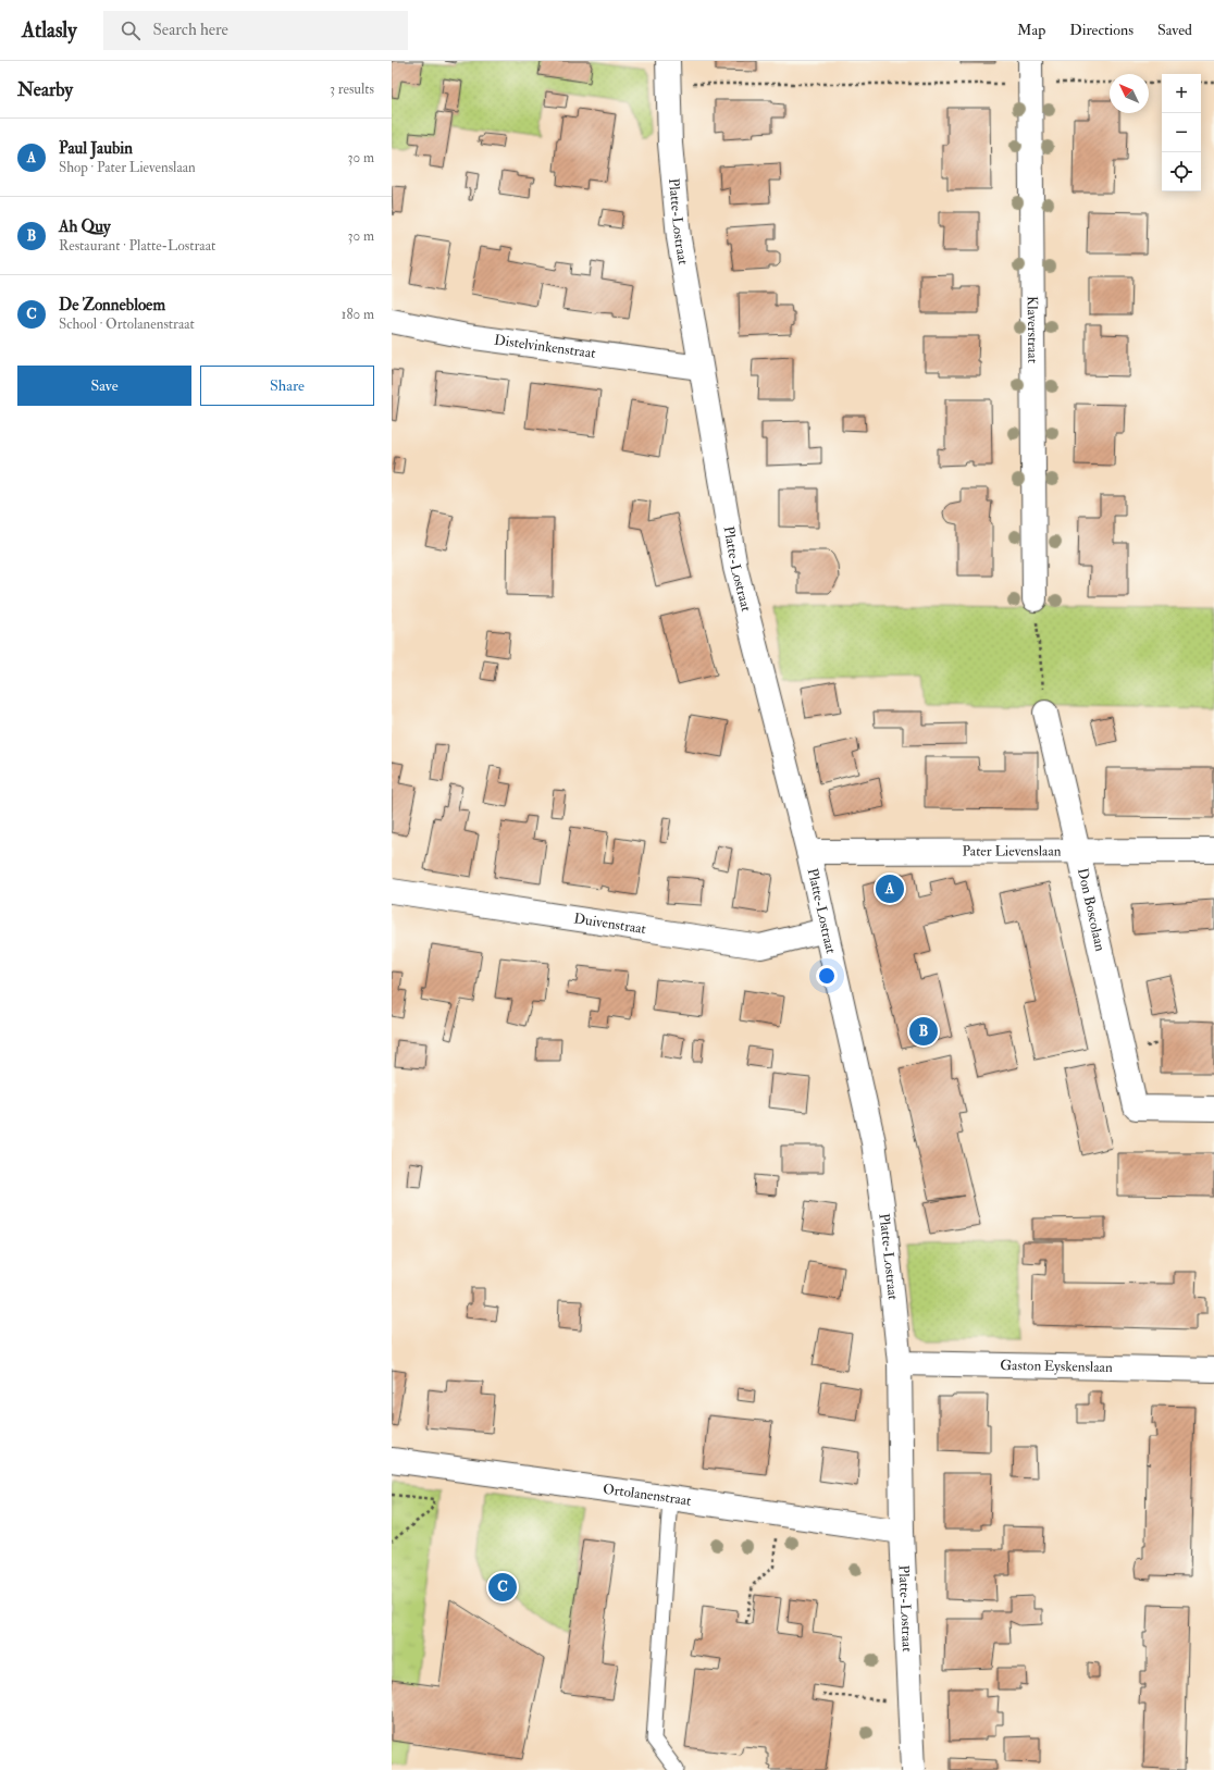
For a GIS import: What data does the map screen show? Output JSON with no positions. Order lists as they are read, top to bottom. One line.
{"streets":{"street":["Platte-Lostraat","Klaverstraat","Distelvinkenstraat","Pater Lievenslaan","Don Boscolaan","Duivenstraat","Gaston Eyskenslaan","Ortolanenstraat"]},"crossings":[["Platte-Lostraat","Distelvinkenstraat"],["Platte-Lostraat","Pater Lievenslaan"],["Platte-Lostraat","Duivenstraat"],["Platte-Lostraat","Gaston Eyskenslaan"],["Platte-Lostraat","Ortolanenstraat"],["Pater Lievenslaan","Don Boscolaan"]],"north":"top left","page":{"header":"Atlasly","search":"Search here","nav":["Map","Directions","Saved"],"heading":["Nearby","3 results"],"map_buttons":["+","−"],"list":[{"mark":"A","name":"Paul Jaubin","note":"Shop · Pater Lievenslaan","value":"30 m"},{"mark":"B","name":"Ah Quy","note":"Restaurant · Platte-Lostraat","value":"30 m"},{"mark":"C","name":"De Zonnebloem","note":"School · Ortolanenstraat","value":"180 m"}],"buttons":["Save","Share"],"pins":["A","B","C"]}}
